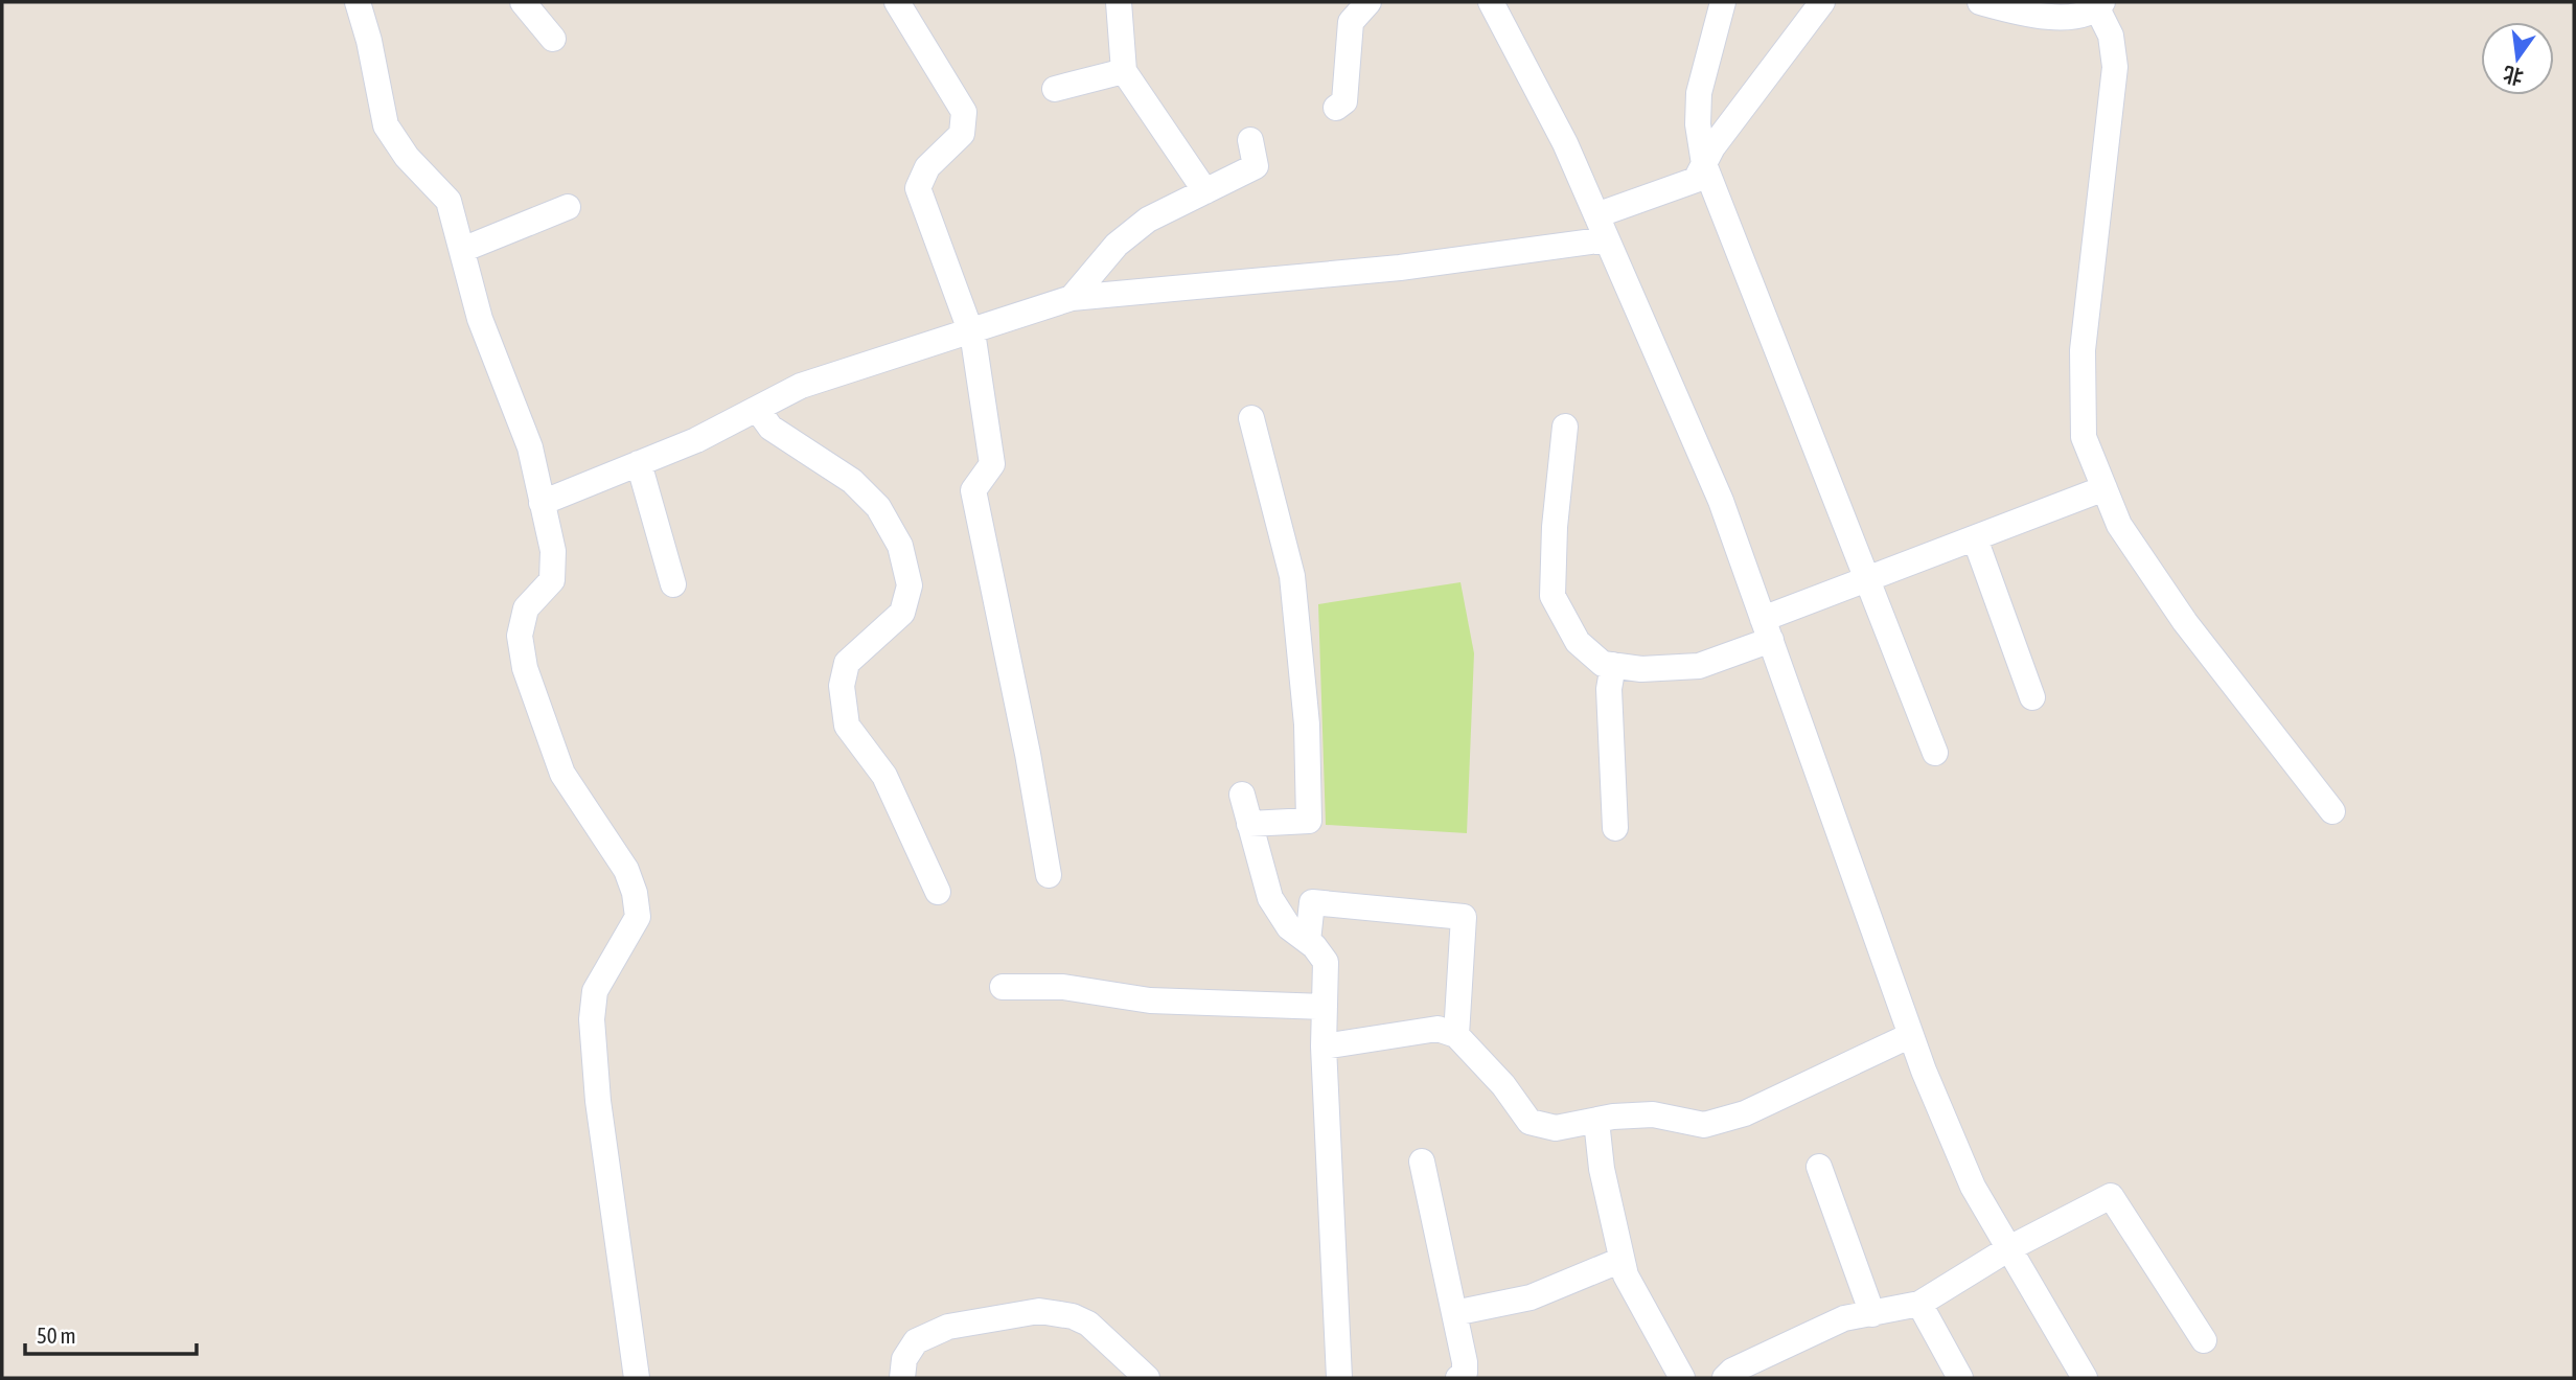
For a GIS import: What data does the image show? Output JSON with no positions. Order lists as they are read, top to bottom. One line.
{"scale_bar":"50 m","north":"bottom"}
